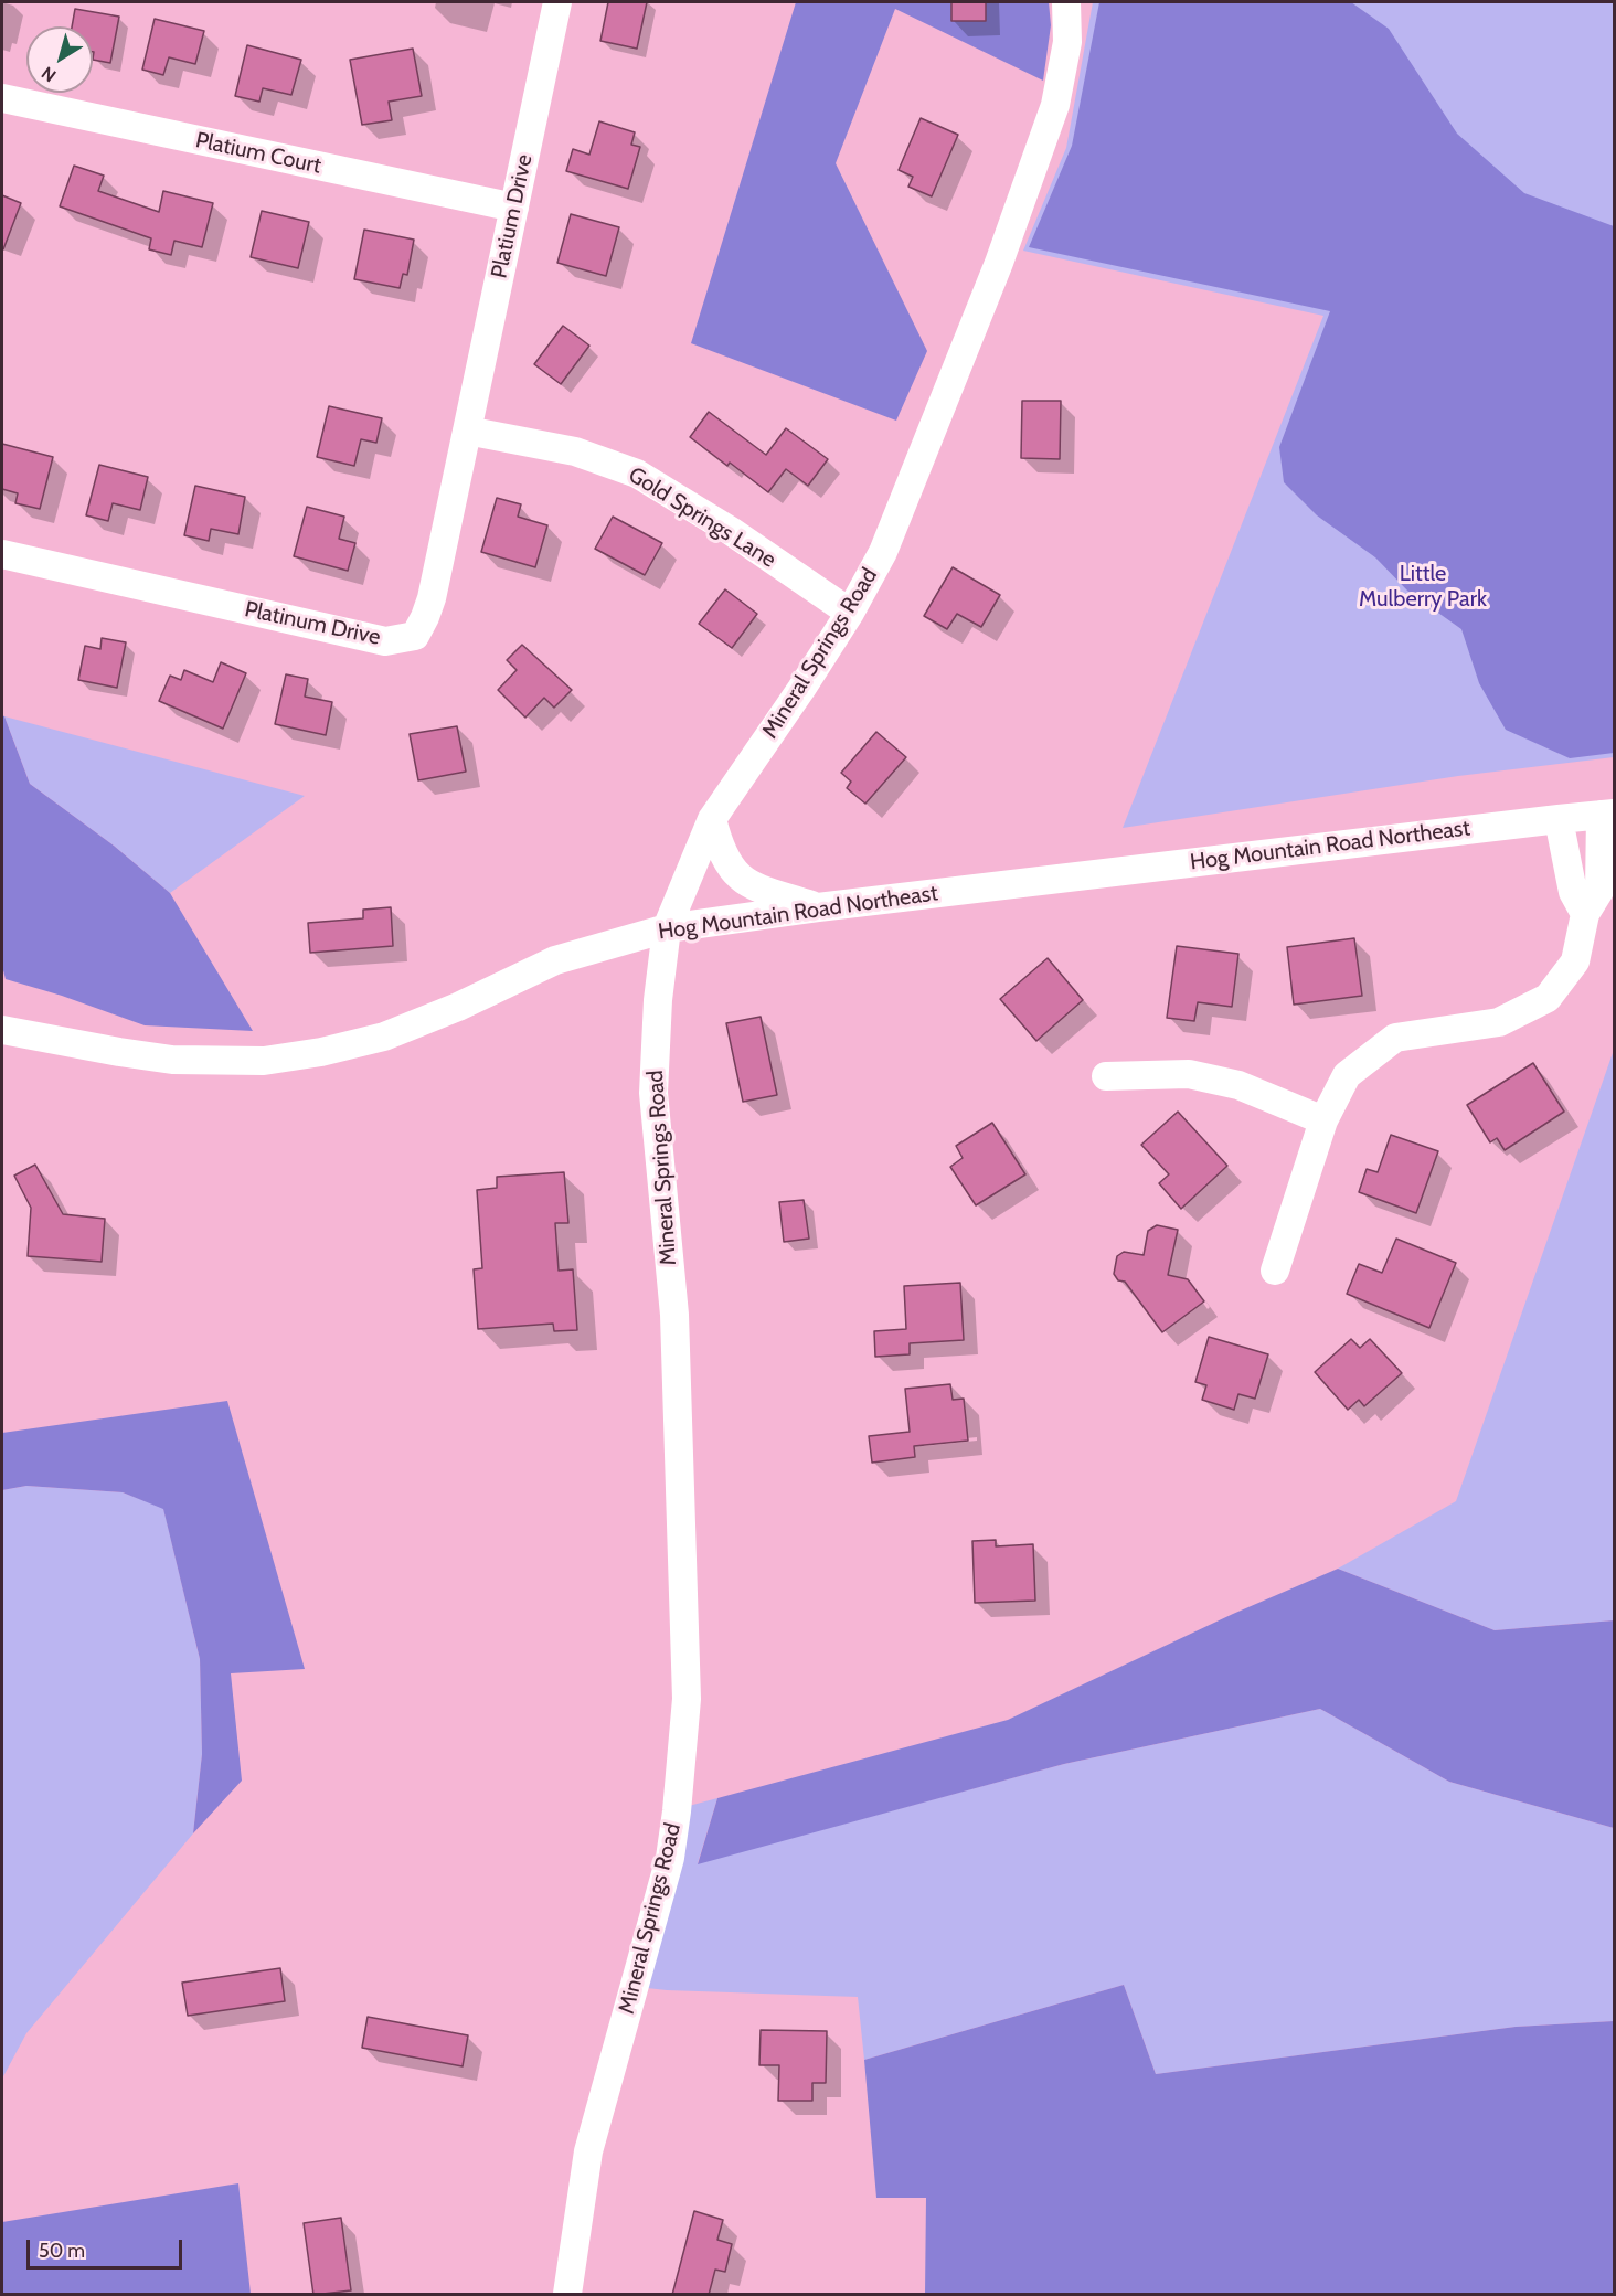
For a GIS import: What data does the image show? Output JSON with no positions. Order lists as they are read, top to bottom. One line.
{"streets":{"street":["Platium Court","Platium Drive","Gold Springs Lane","Platinum Drive","Mineral Springs Road","Hog Mountain Road Northeast"]},"crossings":[["Platium Court","Platium Drive"],["Platium Drive","Gold Springs Lane"],["Platium Drive","Platinum Drive"],["Gold Springs Lane","Platinum Drive"],["Gold Springs Lane","Mineral Springs Road"],["Mineral Springs Road","Hog Mountain Road Northeast"]],"parks":["Little Mulberry Park"],"scale_bar":"50 m","north":"bottom left"}
